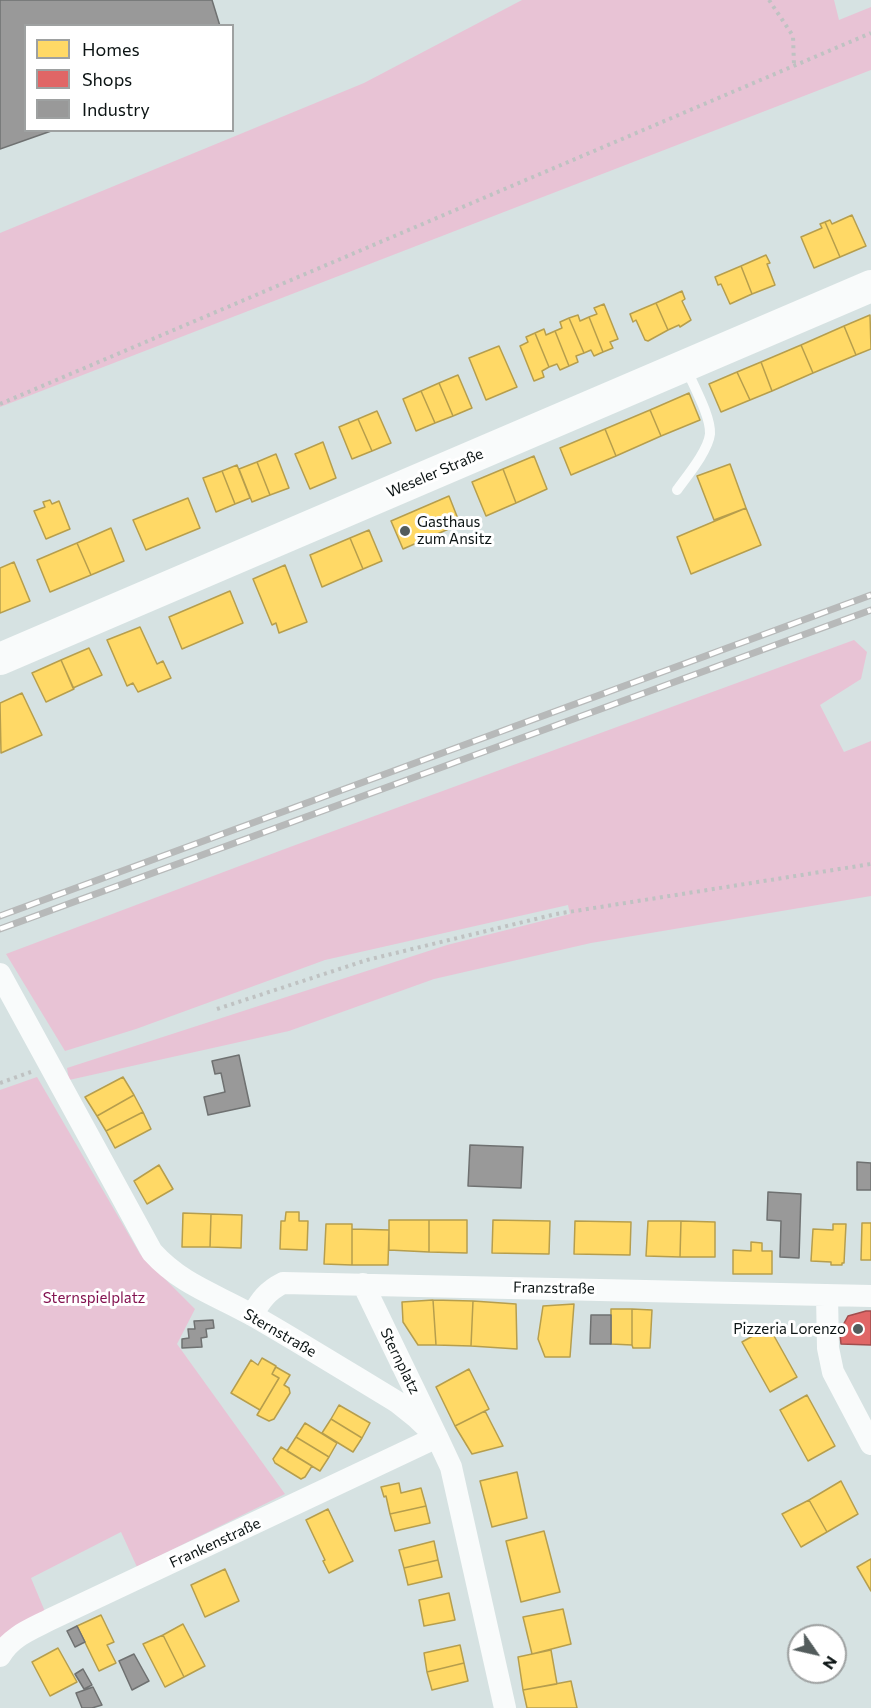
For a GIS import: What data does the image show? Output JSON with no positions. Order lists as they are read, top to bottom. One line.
{"streets":{"main road":["Weseler Straße"],"street":["Franzstraße","Sternstraße","Sternplatz","Frankenstraße"]},"crossings":[["Franzstraße","Sternstraße"],["Franzstraße","Sternplatz"],["Sternstraße","Sternplatz"],["Sternstraße","Frankenstraße"],["Sternplatz","Frankenstraße"]],"parks":["Sternspielplatz"],"places":["Gasthaus zum Ansitz","Pizzeria Lorenzo"],"legend":["Homes","Shops","Industry"],"north":"bottom right"}
